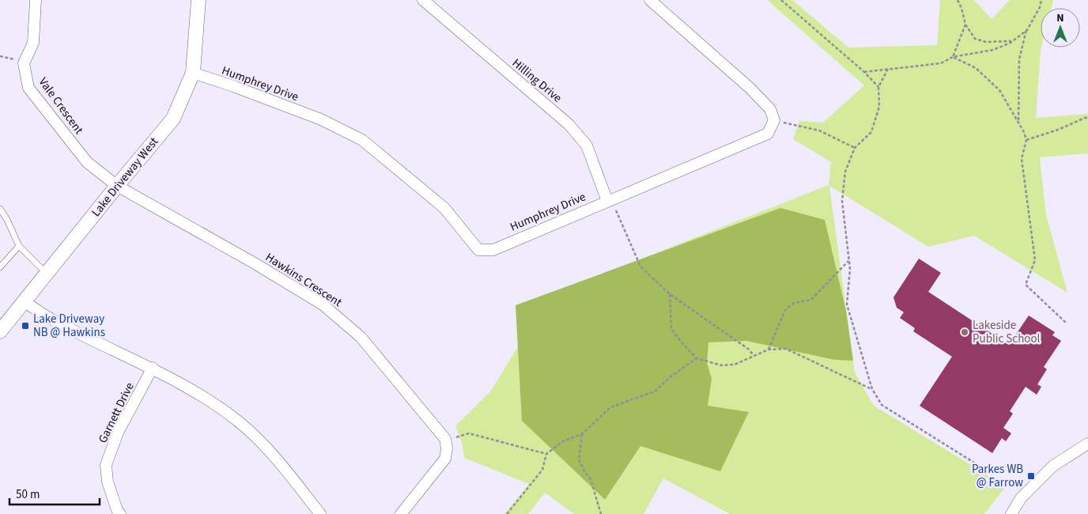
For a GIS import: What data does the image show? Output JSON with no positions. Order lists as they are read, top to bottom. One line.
{"streets":{"street":["Hilling Drive","Humphrey Drive","Vale Crescent","Lake Driveway West","Hawkins Crescent","Garnett Drive"]},"crossings":[["Hilling Drive","Humphrey Drive"],["Humphrey Drive","Lake Driveway West"],["Vale Crescent","Lake Driveway West"],["Vale Crescent","Hawkins Crescent"],["Lake Driveway West","Hawkins Crescent"]],"places":{"transit":["Lake Driveway NB @ Hawkins","Parkes WB @ Farrow"],"other":["Lakeside Public School"]},"scale_bar":"50 m","north":"top"}
